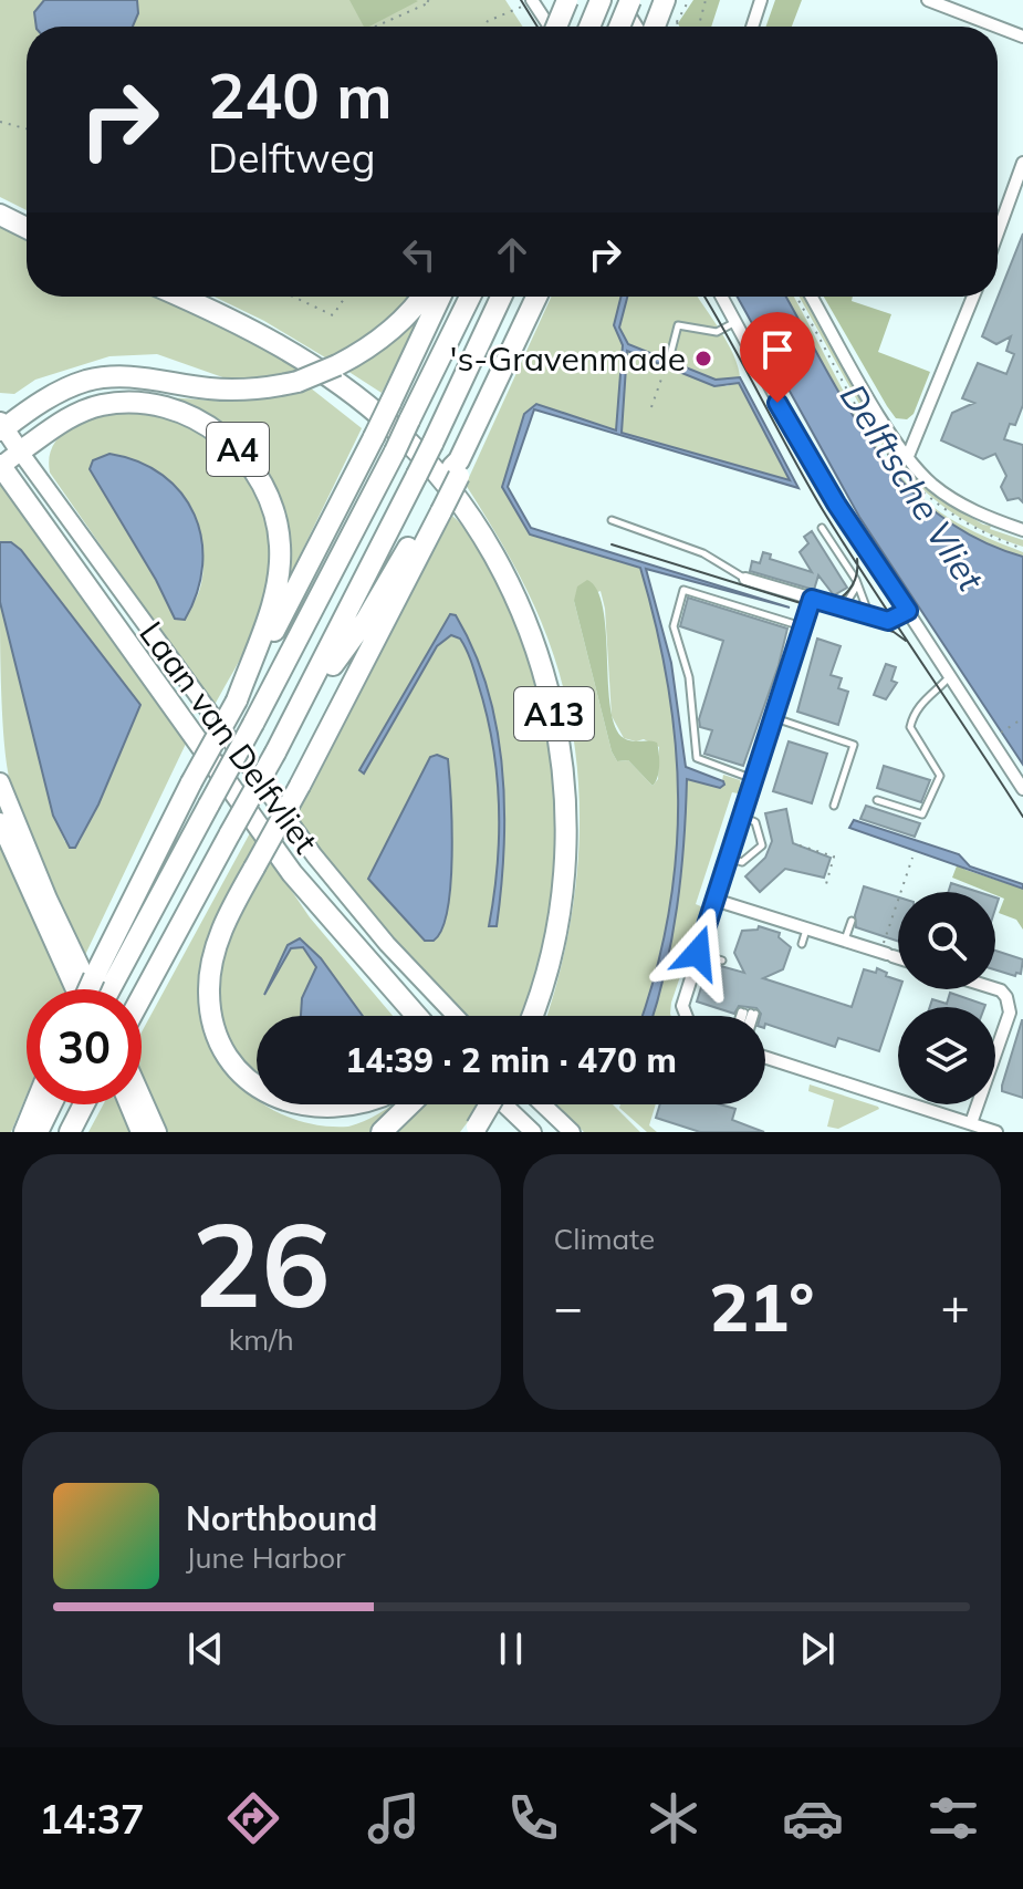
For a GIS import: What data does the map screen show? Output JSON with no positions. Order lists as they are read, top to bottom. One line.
{"streets":{"highway":["A4","A13","Laan van Delfvliet"]},"crossings":[["A4","Laan van Delfvliet"]],"water":["Delftsche Vliet"],"places":["'s-Gravenmade"],"page":{"turn":["240 m","Delftweg"],"limit":"30","trip":"14:39 · 2 min · 470 m","tile":[["26","km/h"],"Climate"],"heat":["−","21°","+"],"song":["Northbound","June Harbor"],"tabs":"14:37"}}
